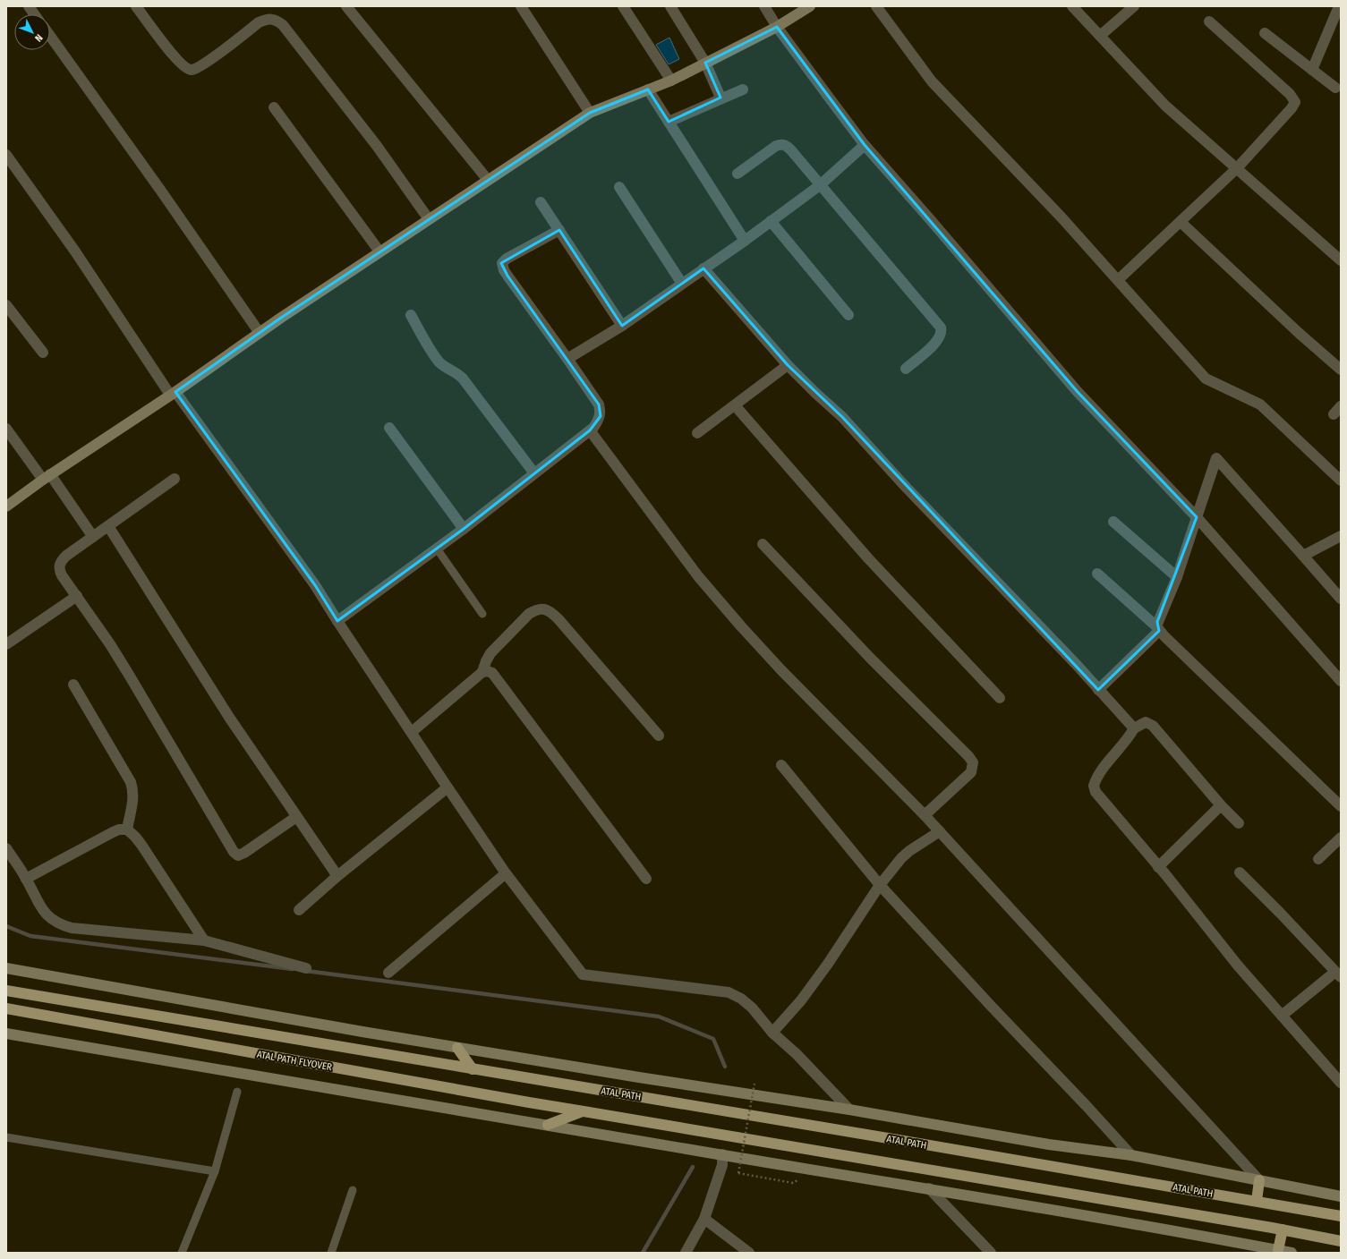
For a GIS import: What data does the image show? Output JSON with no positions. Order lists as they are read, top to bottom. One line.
{"streets":{"main road":["ATAL PATH FLYOVER","ATAL PATH"]},"crossings":[["ATAL PATH FLYOVER","ATAL PATH"]],"north":"bottom right"}
